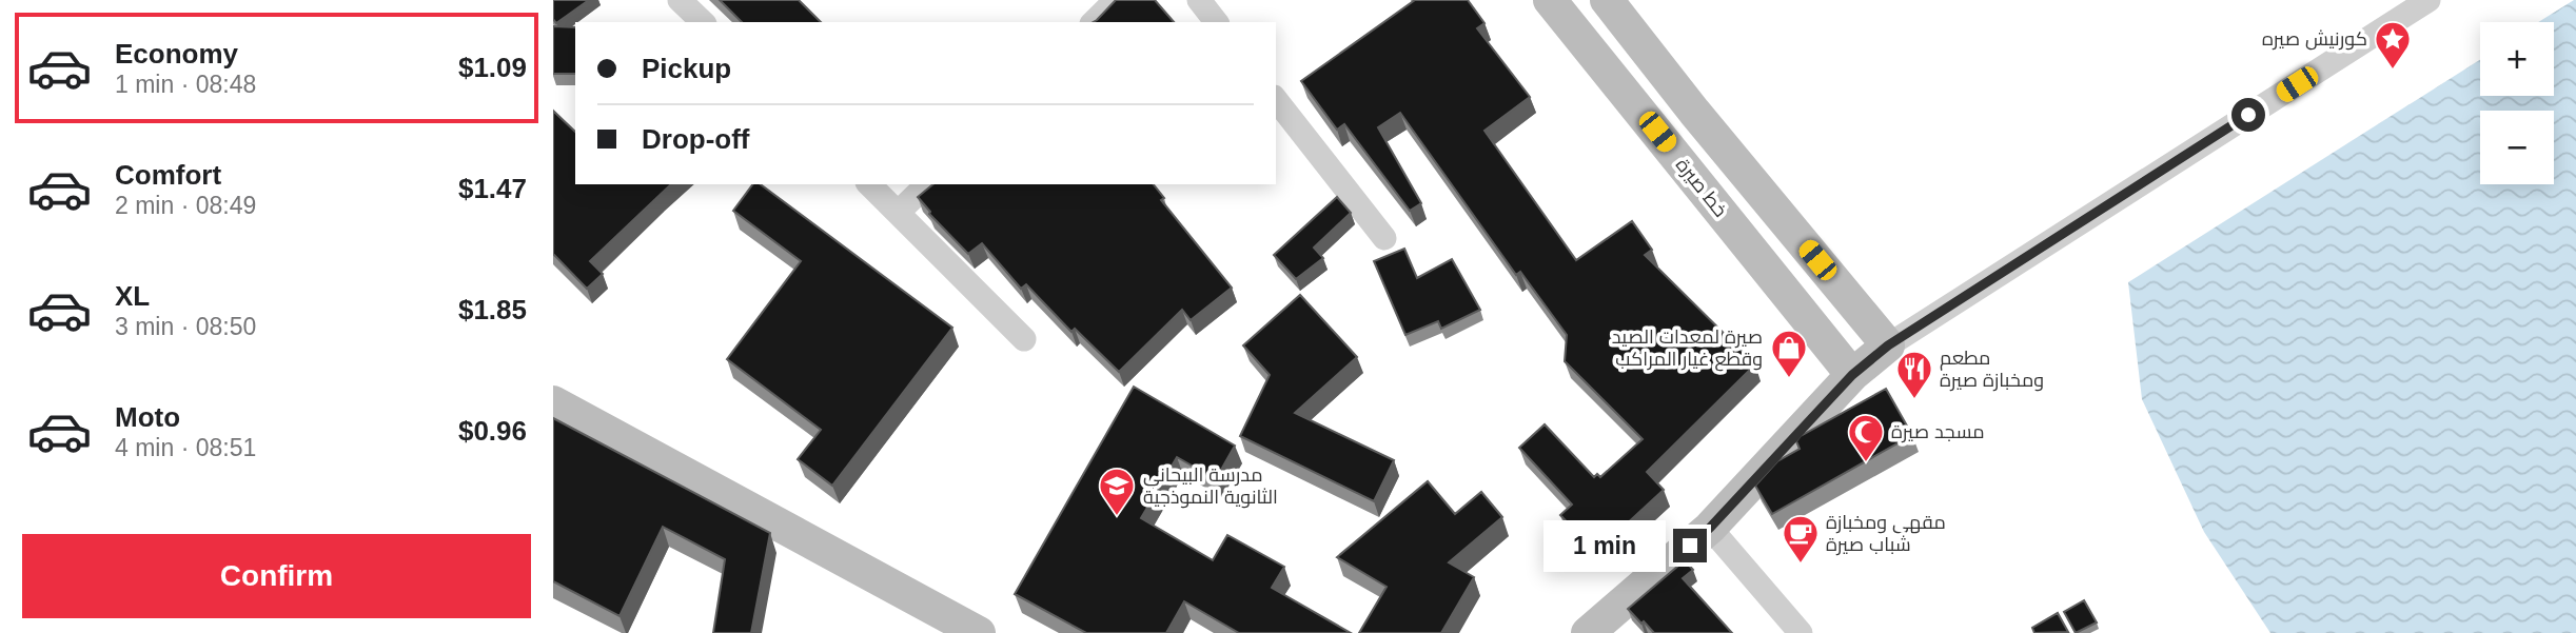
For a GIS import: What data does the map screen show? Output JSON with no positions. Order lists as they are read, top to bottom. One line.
{"streets":{"street":["خط صيرة"]},"places":{"place":["كورنيش صيره"],"shop":["صيرة لمعدات الصيد وقطع غيار المراكب"],"restaurant":["مطعم ومخبازة صيرة"],"mosque":["مسجد صيرة"],"school or university":["مدرسة البيحاني الثانوية النموذجية"],"cafe":["مقهى ومخبازة شباب صيرة"]},"page":{"list":[{"name":"Economy","note":"1 min · 08:48","value":"$1.09"},{"name":"Comfort","note":"2 min · 08:49","value":"$1.47"},{"name":"XL","note":"3 min · 08:50","value":"$1.85"},{"name":"Moto","note":"4 min · 08:51","value":"$0.96"}],"map_buttons":["+","−"],"banner":["Pickup","Drop-off"],"buttons":"Confirm","bubble":"1 min"}}
